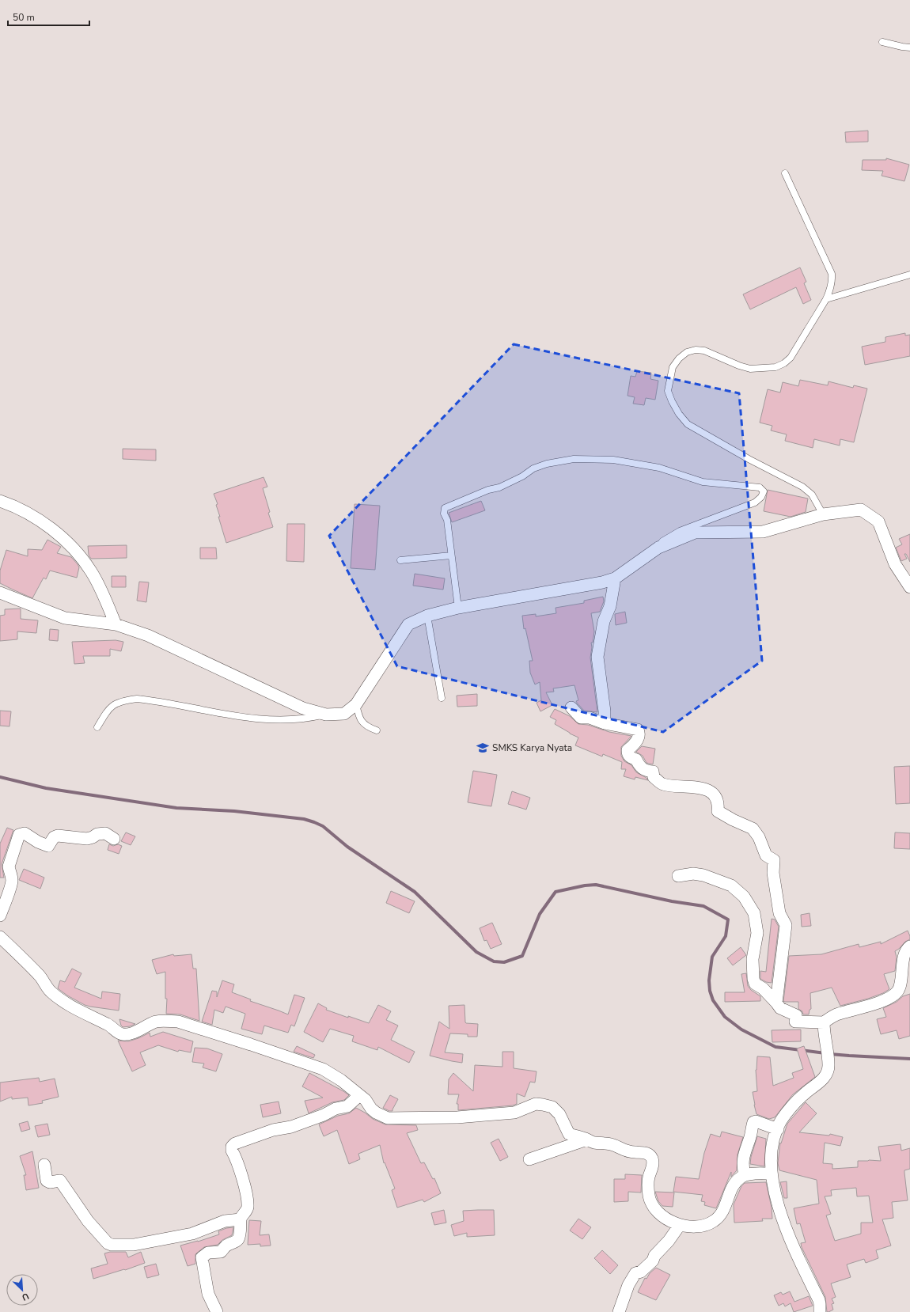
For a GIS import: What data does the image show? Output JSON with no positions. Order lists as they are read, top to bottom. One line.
{"places":{"school or university":["SMKS Karya Nyata"]},"scale_bar":"50 m","north":"bottom right"}
